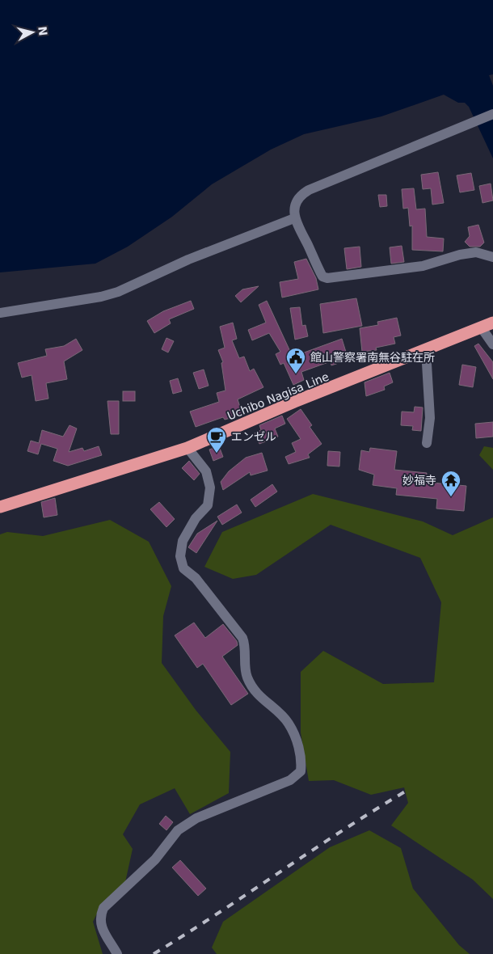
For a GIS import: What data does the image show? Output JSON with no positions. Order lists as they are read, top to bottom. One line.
{"streets":{"highway":["Uchibo Nagisa Line"]},"places":{"public building":["館山警察署南無谷駐在所"],"cafe":["エンゼル"],"temple":["妙福寺"]},"north":"right"}
